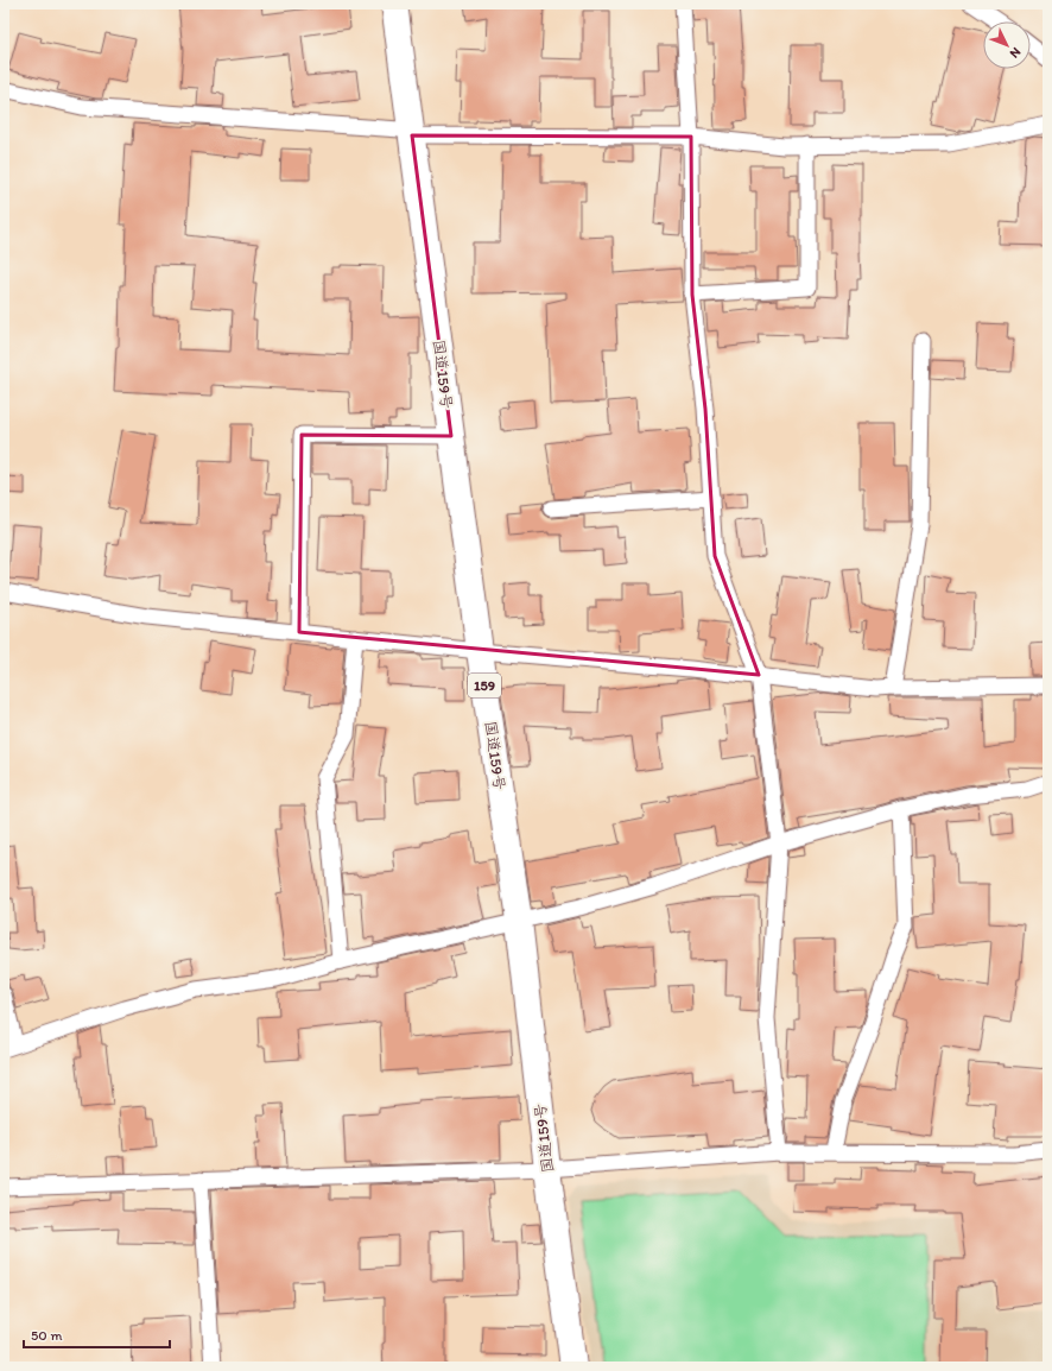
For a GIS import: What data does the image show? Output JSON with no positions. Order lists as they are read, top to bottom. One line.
{"streets":{"highway":["国道159号","159"]},"scale_bar":"50 m","north":"bottom right"}
